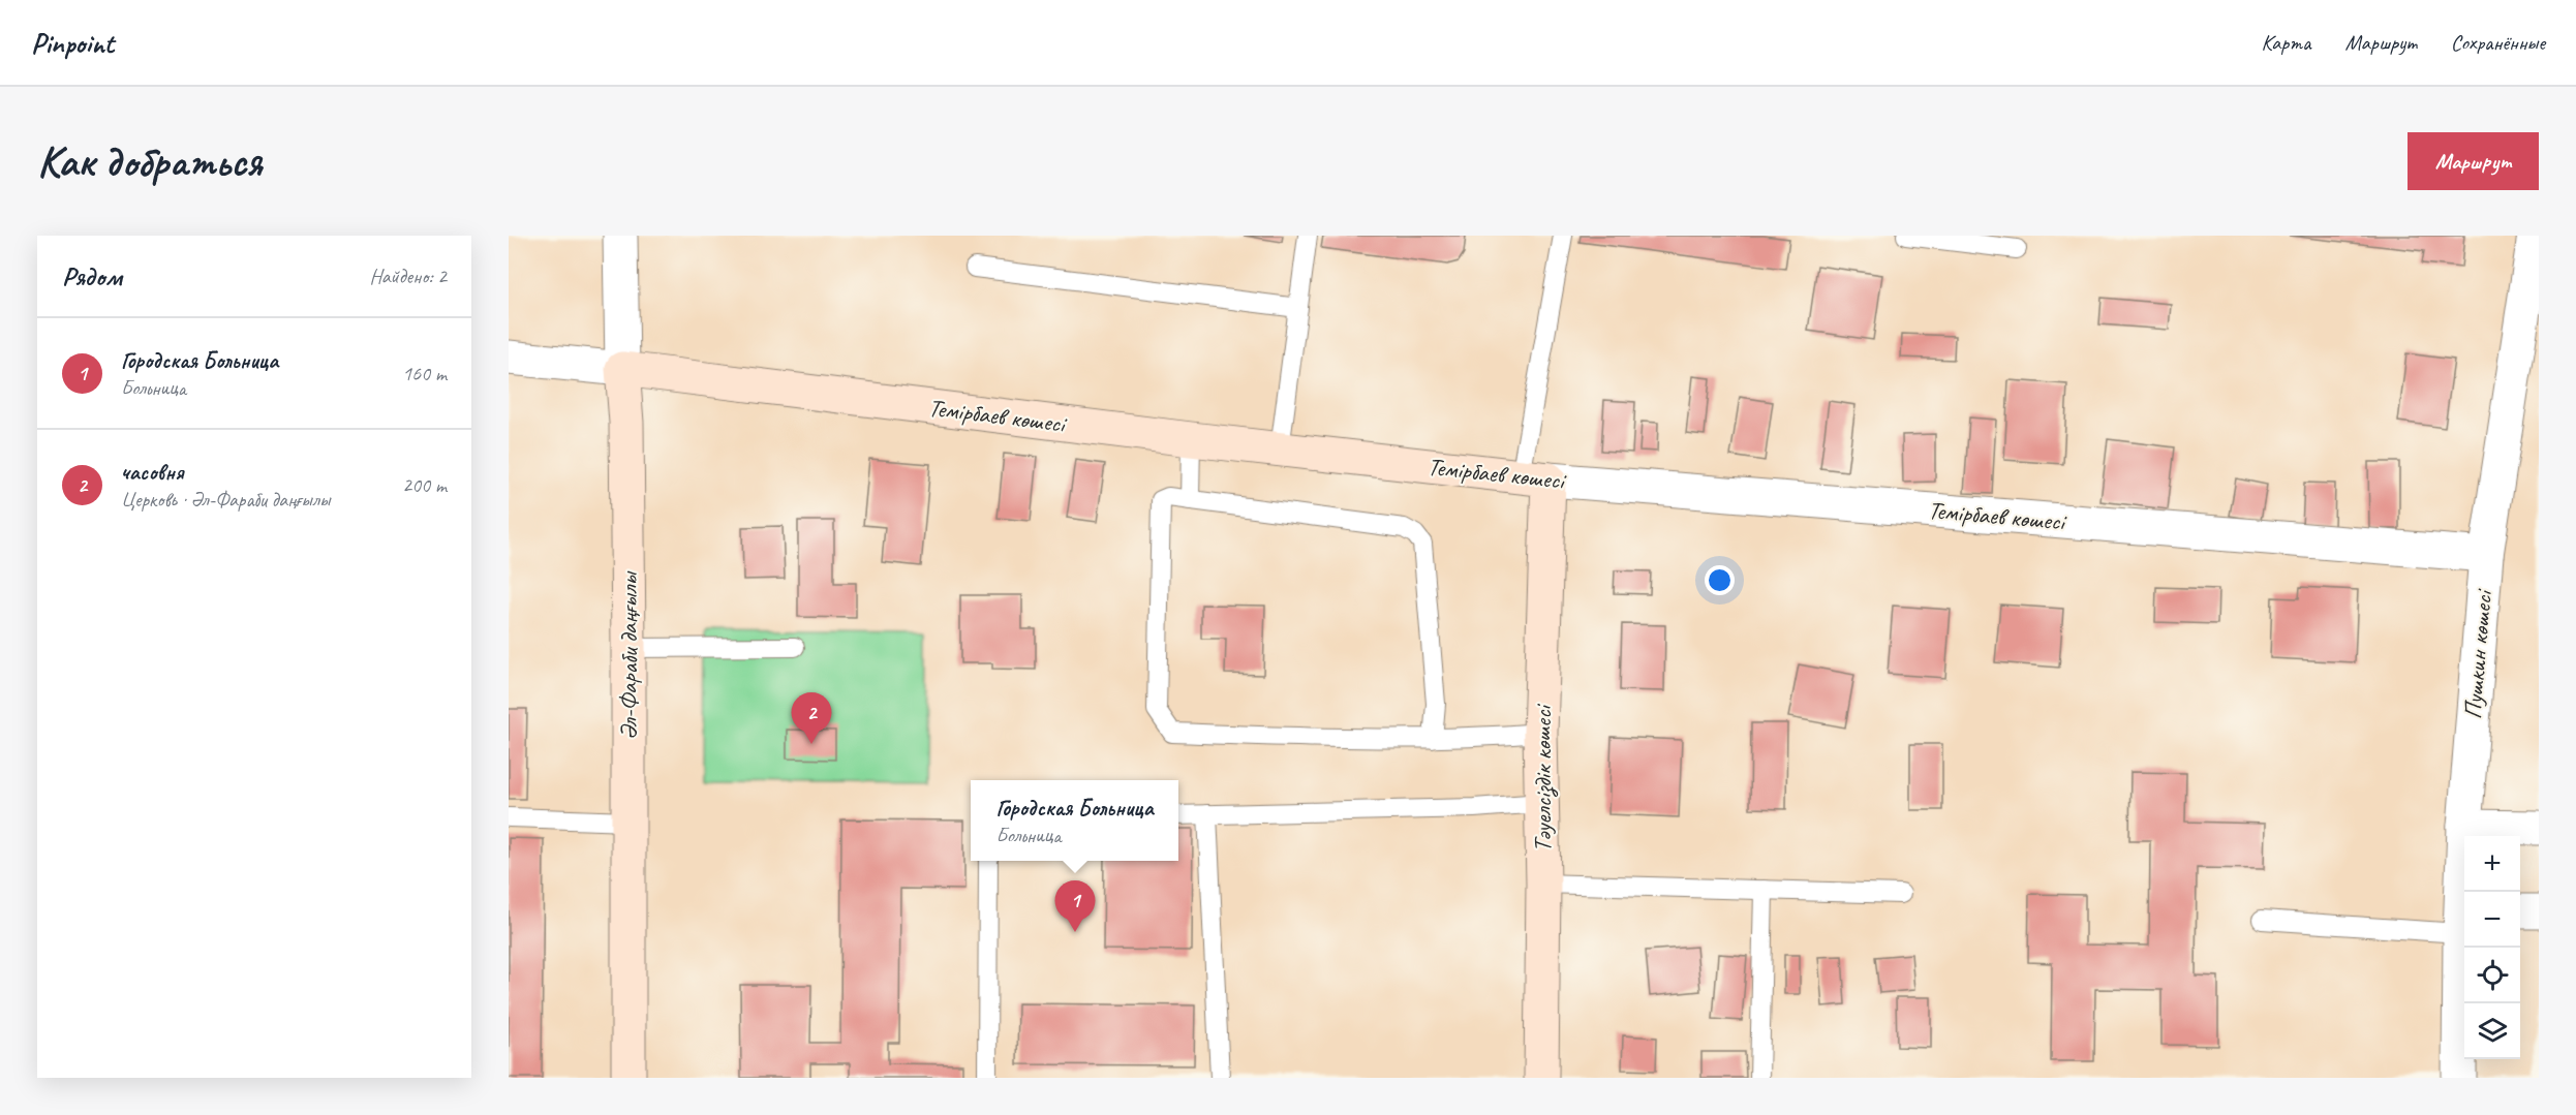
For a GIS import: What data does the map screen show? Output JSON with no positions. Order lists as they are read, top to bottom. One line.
{"streets":{"main road":["Темірбаев көшесі","Әл-Фараби даңғылы","Тәуелсіздік көшесі"],"street":["Пушкин көшесі"]},"crossings":[["Темірбаев көшесі","Пушкин көшесі"],["Темірбаев көшесі","Әл-Фараби даңғылы"],["Темірбаев көшесі","Тәуелсіздік көшесі"]],"page":{"header":"Pinpoint","nav":["Карта","Маршрут","Сохранённые"],"buttons":"Маршрут","title":"Как добраться","heading":["Рядом","Найдено: 2"],"list":[{"mark":"1","name":"Городская Больница","note":"Больница","value":"160 m"},{"mark":"2","name":"часовня","note":"Церковь · Әл-Фараби даңғылы","value":"200 m"}],"pins":["2","1"],"popup":["Городская Больница","Больница"],"map_buttons":["+","−"]}}
